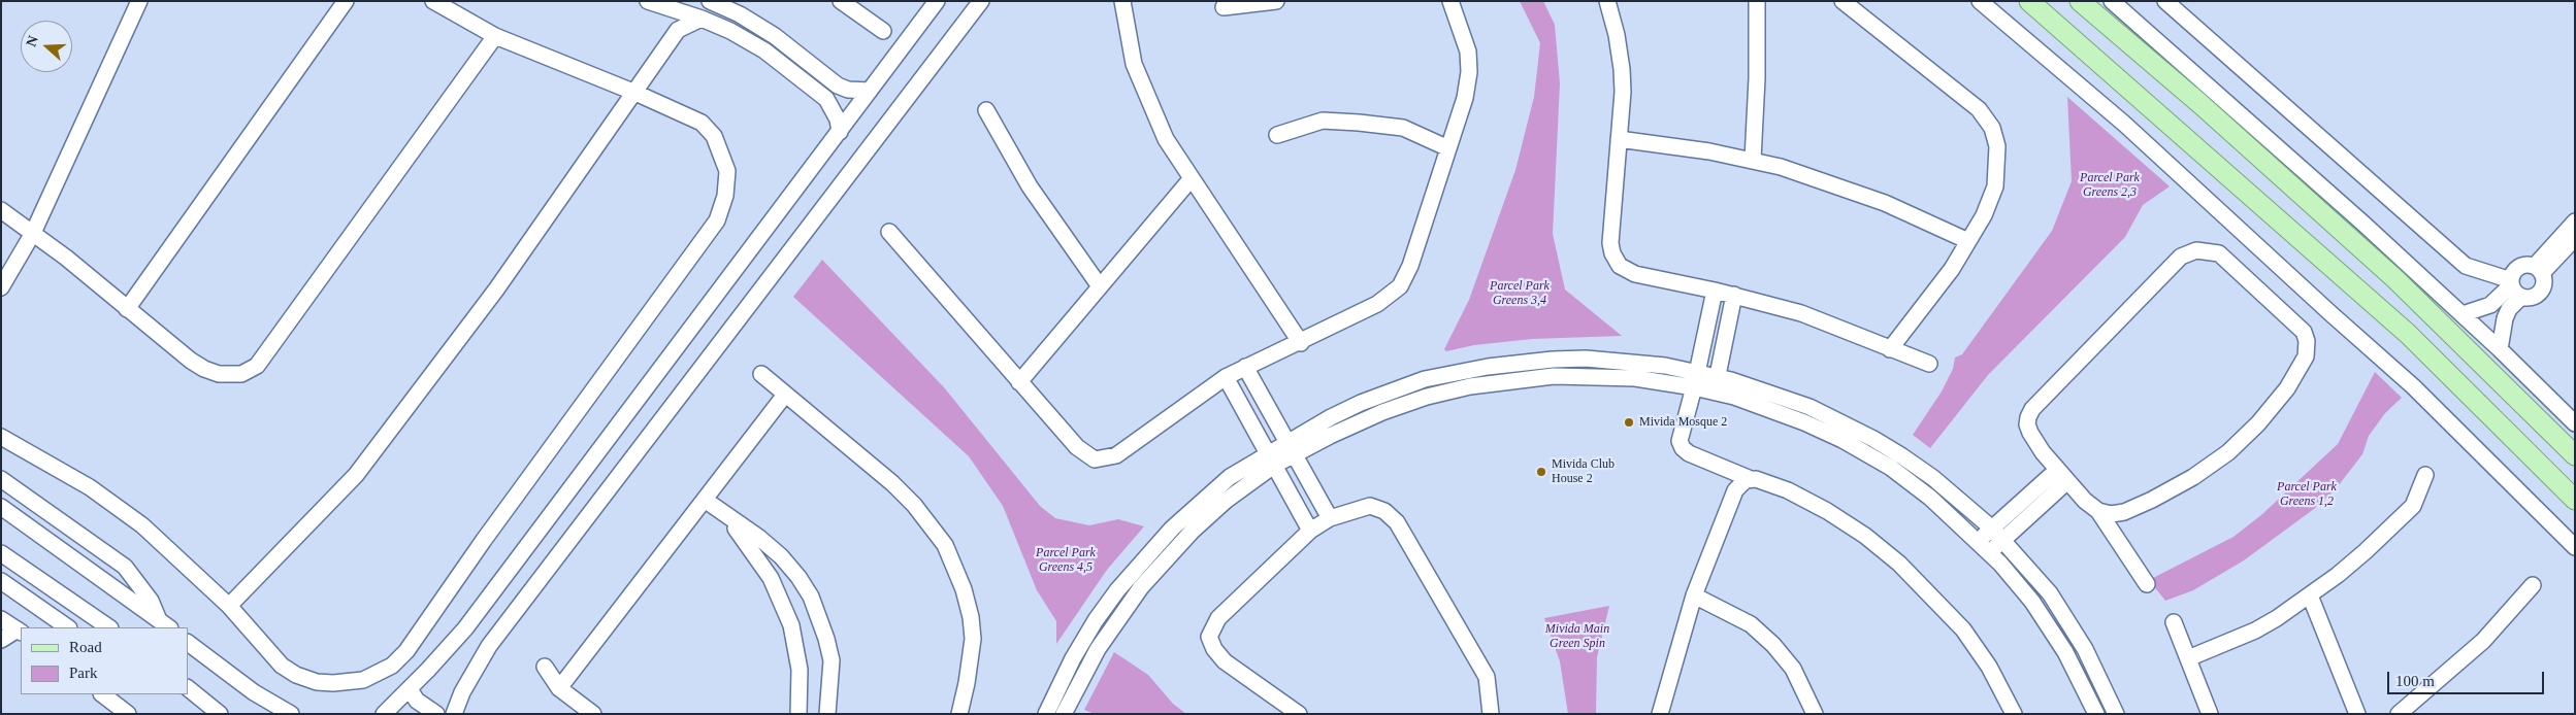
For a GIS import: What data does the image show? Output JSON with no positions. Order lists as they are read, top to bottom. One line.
{"parks":["Parcel Park Greens 2,3","Parcel Park Greens 3,4","Parcel Park Greens 1,2","Parcel Park Greens 4,5","Mivida Main Green Spin"],"places":["Mivida Mosque 2","Mivida Club House 2"],"legend":["Road","Park"],"scale_bar":"100 m","north":"left"}
